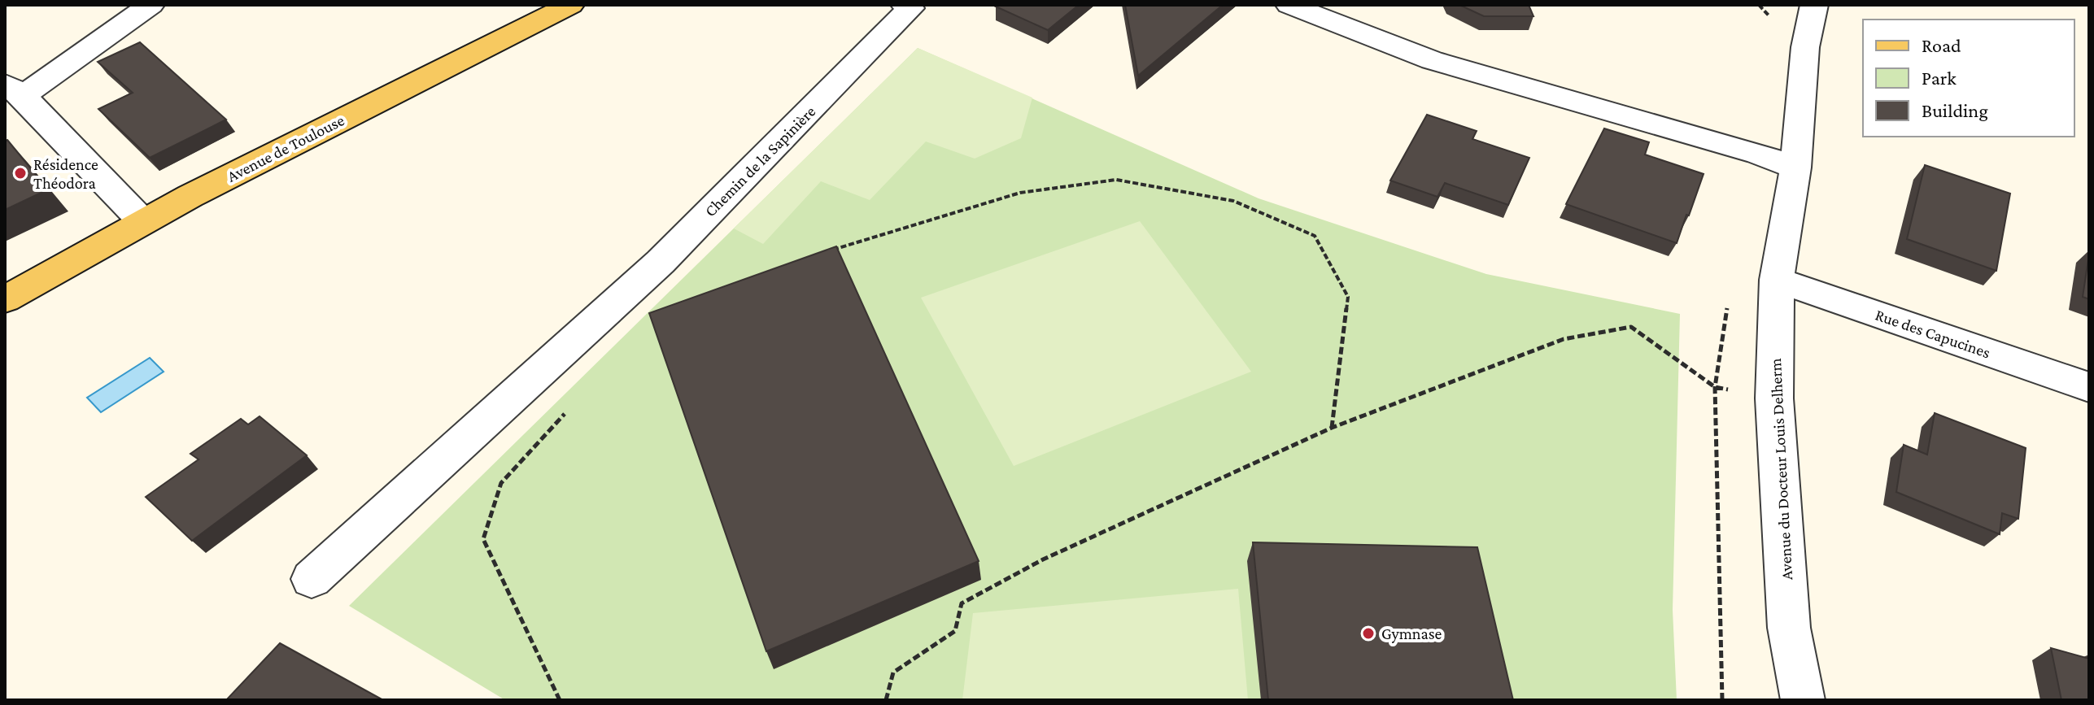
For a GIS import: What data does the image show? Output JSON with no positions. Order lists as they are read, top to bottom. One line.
{"streets":{"main road":["Avenue de Toulouse"],"street":["Chemin de la Sapinière","Rue des Capucines","Avenue du Docteur Louis Delherm"]},"crossings":[["Rue des Capucines","Avenue du Docteur Louis Delherm"]],"places":["Résidence Théodora","Gymnase"],"legend":["Road","Park","Building"]}
